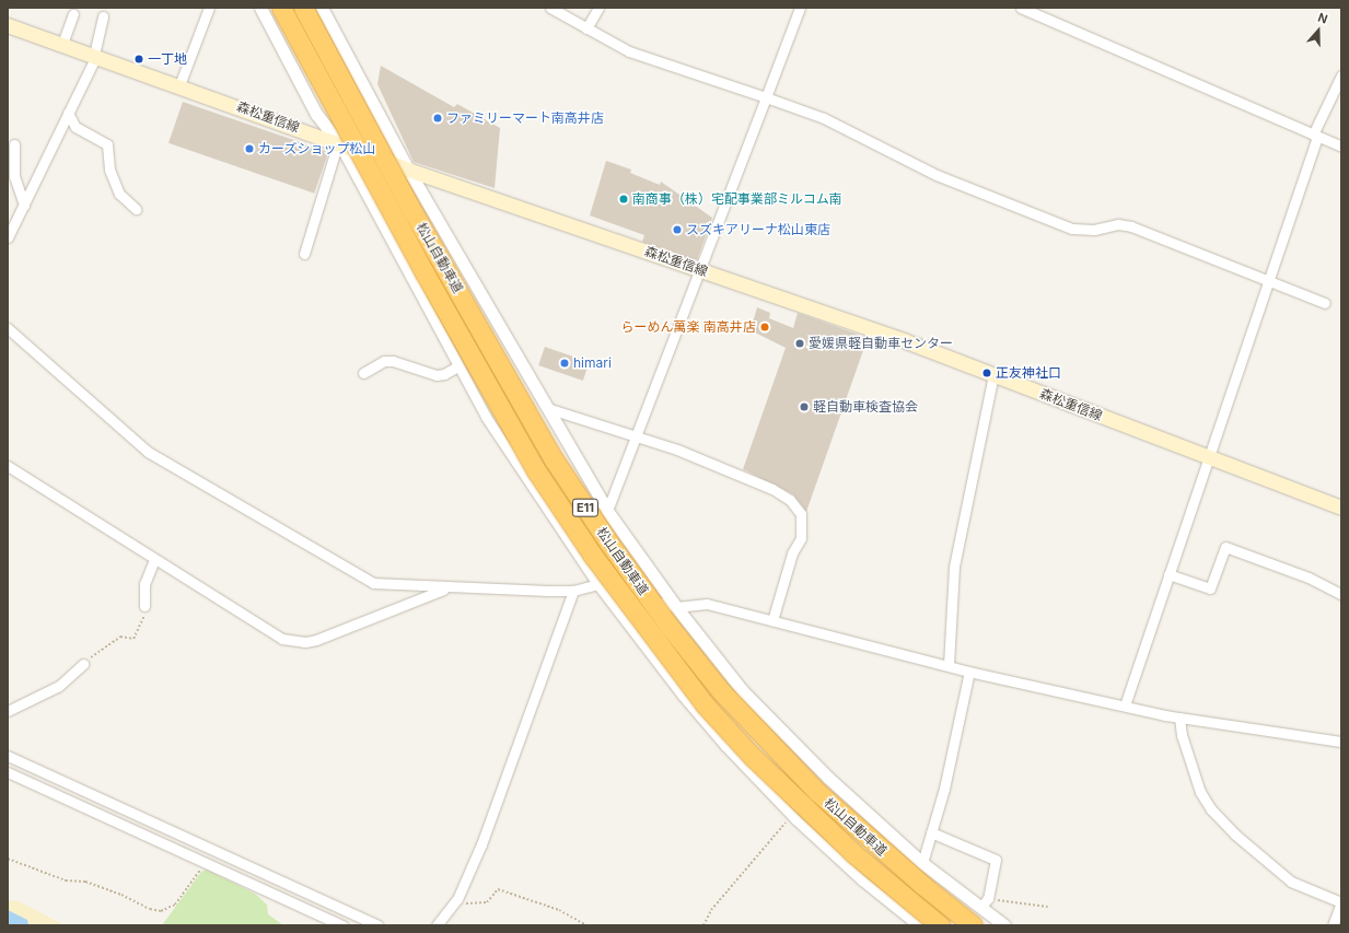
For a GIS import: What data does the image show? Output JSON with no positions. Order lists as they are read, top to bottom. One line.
{"streets":{"highway":["松山自動車道","E11"],"main road":["森松重信線"]},"places":["一丁地","ファミリーマート南高井店","カーズショップ松山","南商事（株）宅配事業部ミルコム南","スズキアリーナ松山東店","らーめん萬楽 南高井店","愛媛県軽自動車センター","himari","正友神社口","軽自動車検査協会"],"north":"top"}
